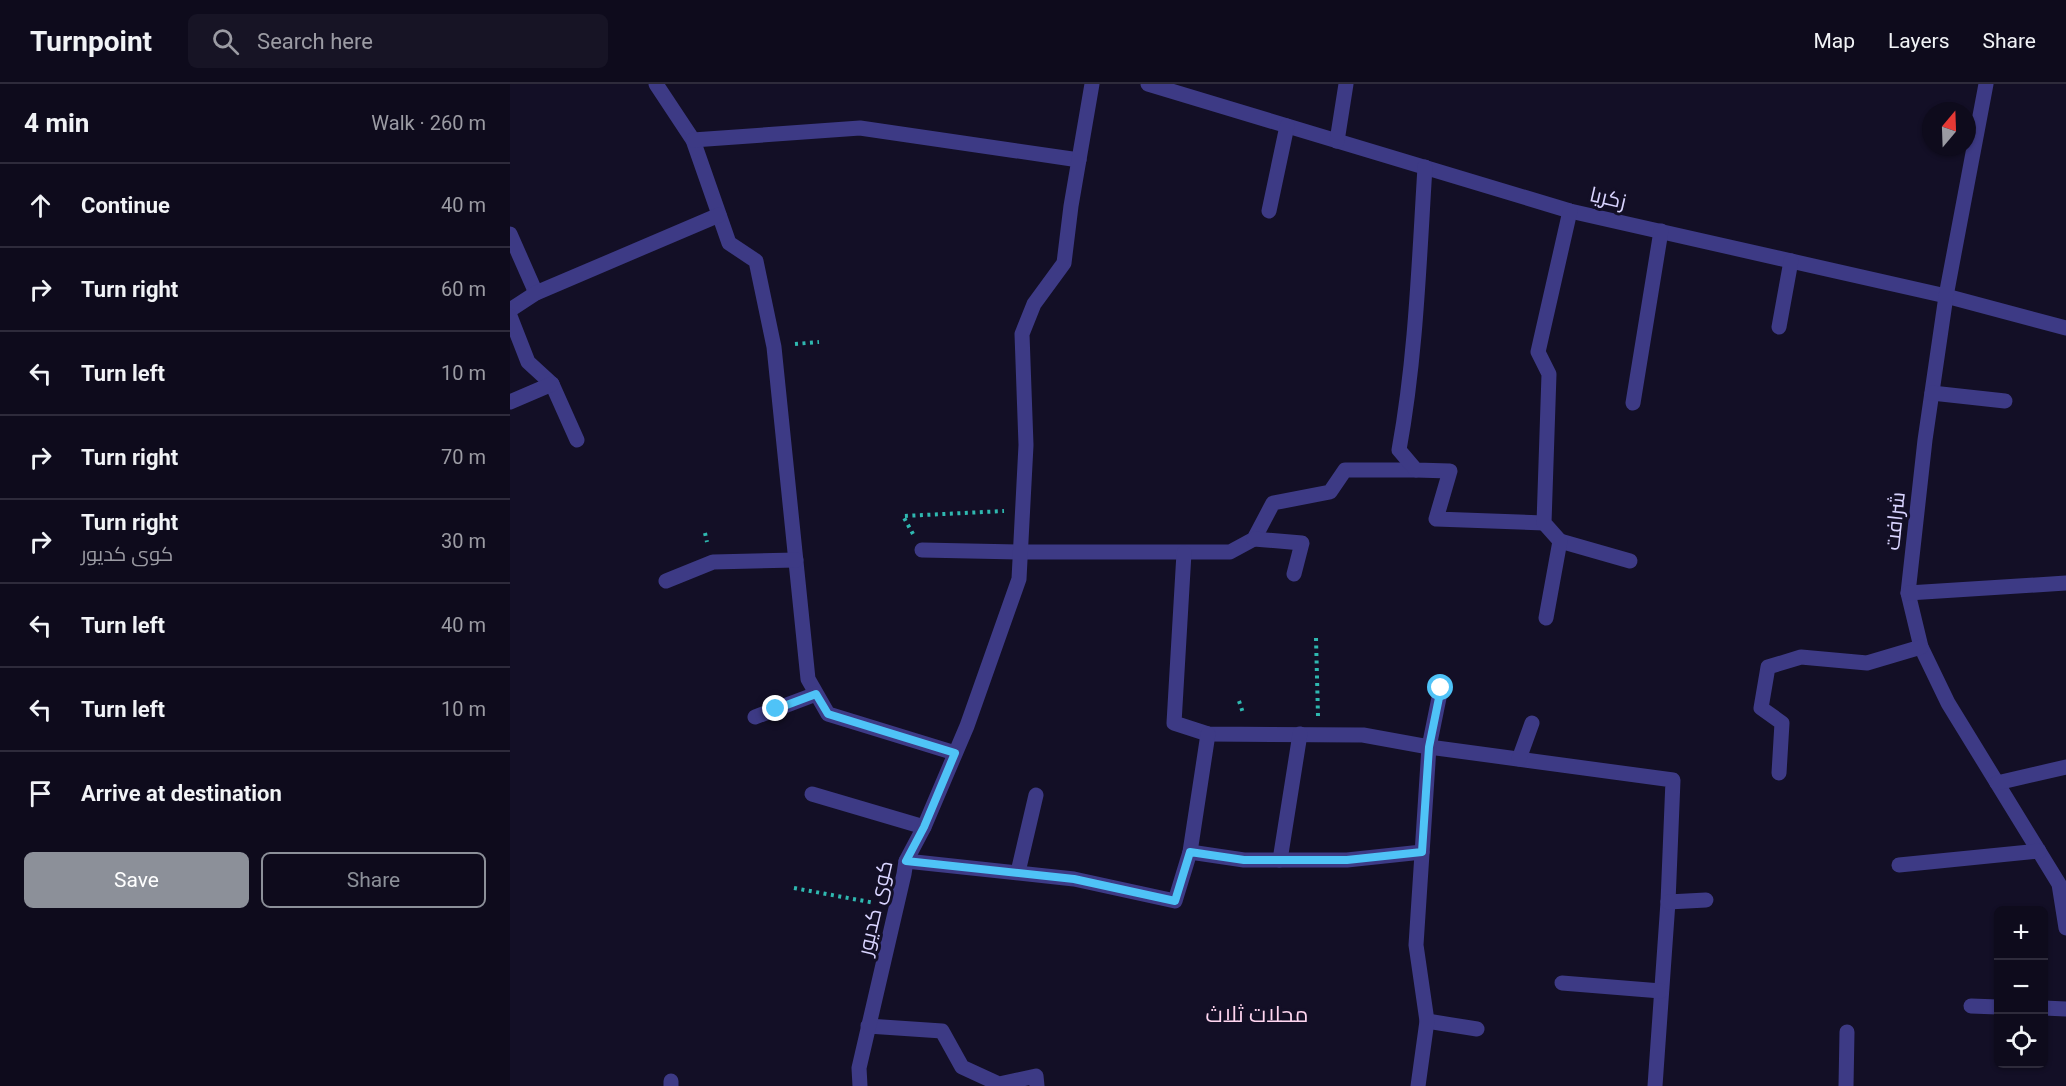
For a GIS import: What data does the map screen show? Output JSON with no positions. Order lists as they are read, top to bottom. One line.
{"streets":{"street":["زکریا","شرافت","کوی کدیور"]},"crossings":[["زکریا","شرافت"]],"districts":["محلات ثلاث"],"north":"top","page":{"header":"Turnpoint","search":"Search here","nav":["Map","Layers","Share"],"heading":["4 min","Walk · 260 m"],"list":[["Continue","40 m"],["Turn right","60 m"],["Turn left","10 m"],["Turn right","70 m"],["Turn right","کوی کدیور","30 m"],["Turn left","40 m"],["Turn left","10 m"],"Arrive at destination"],"buttons":["Save","Share"],"map_buttons":["+","−"]}}
